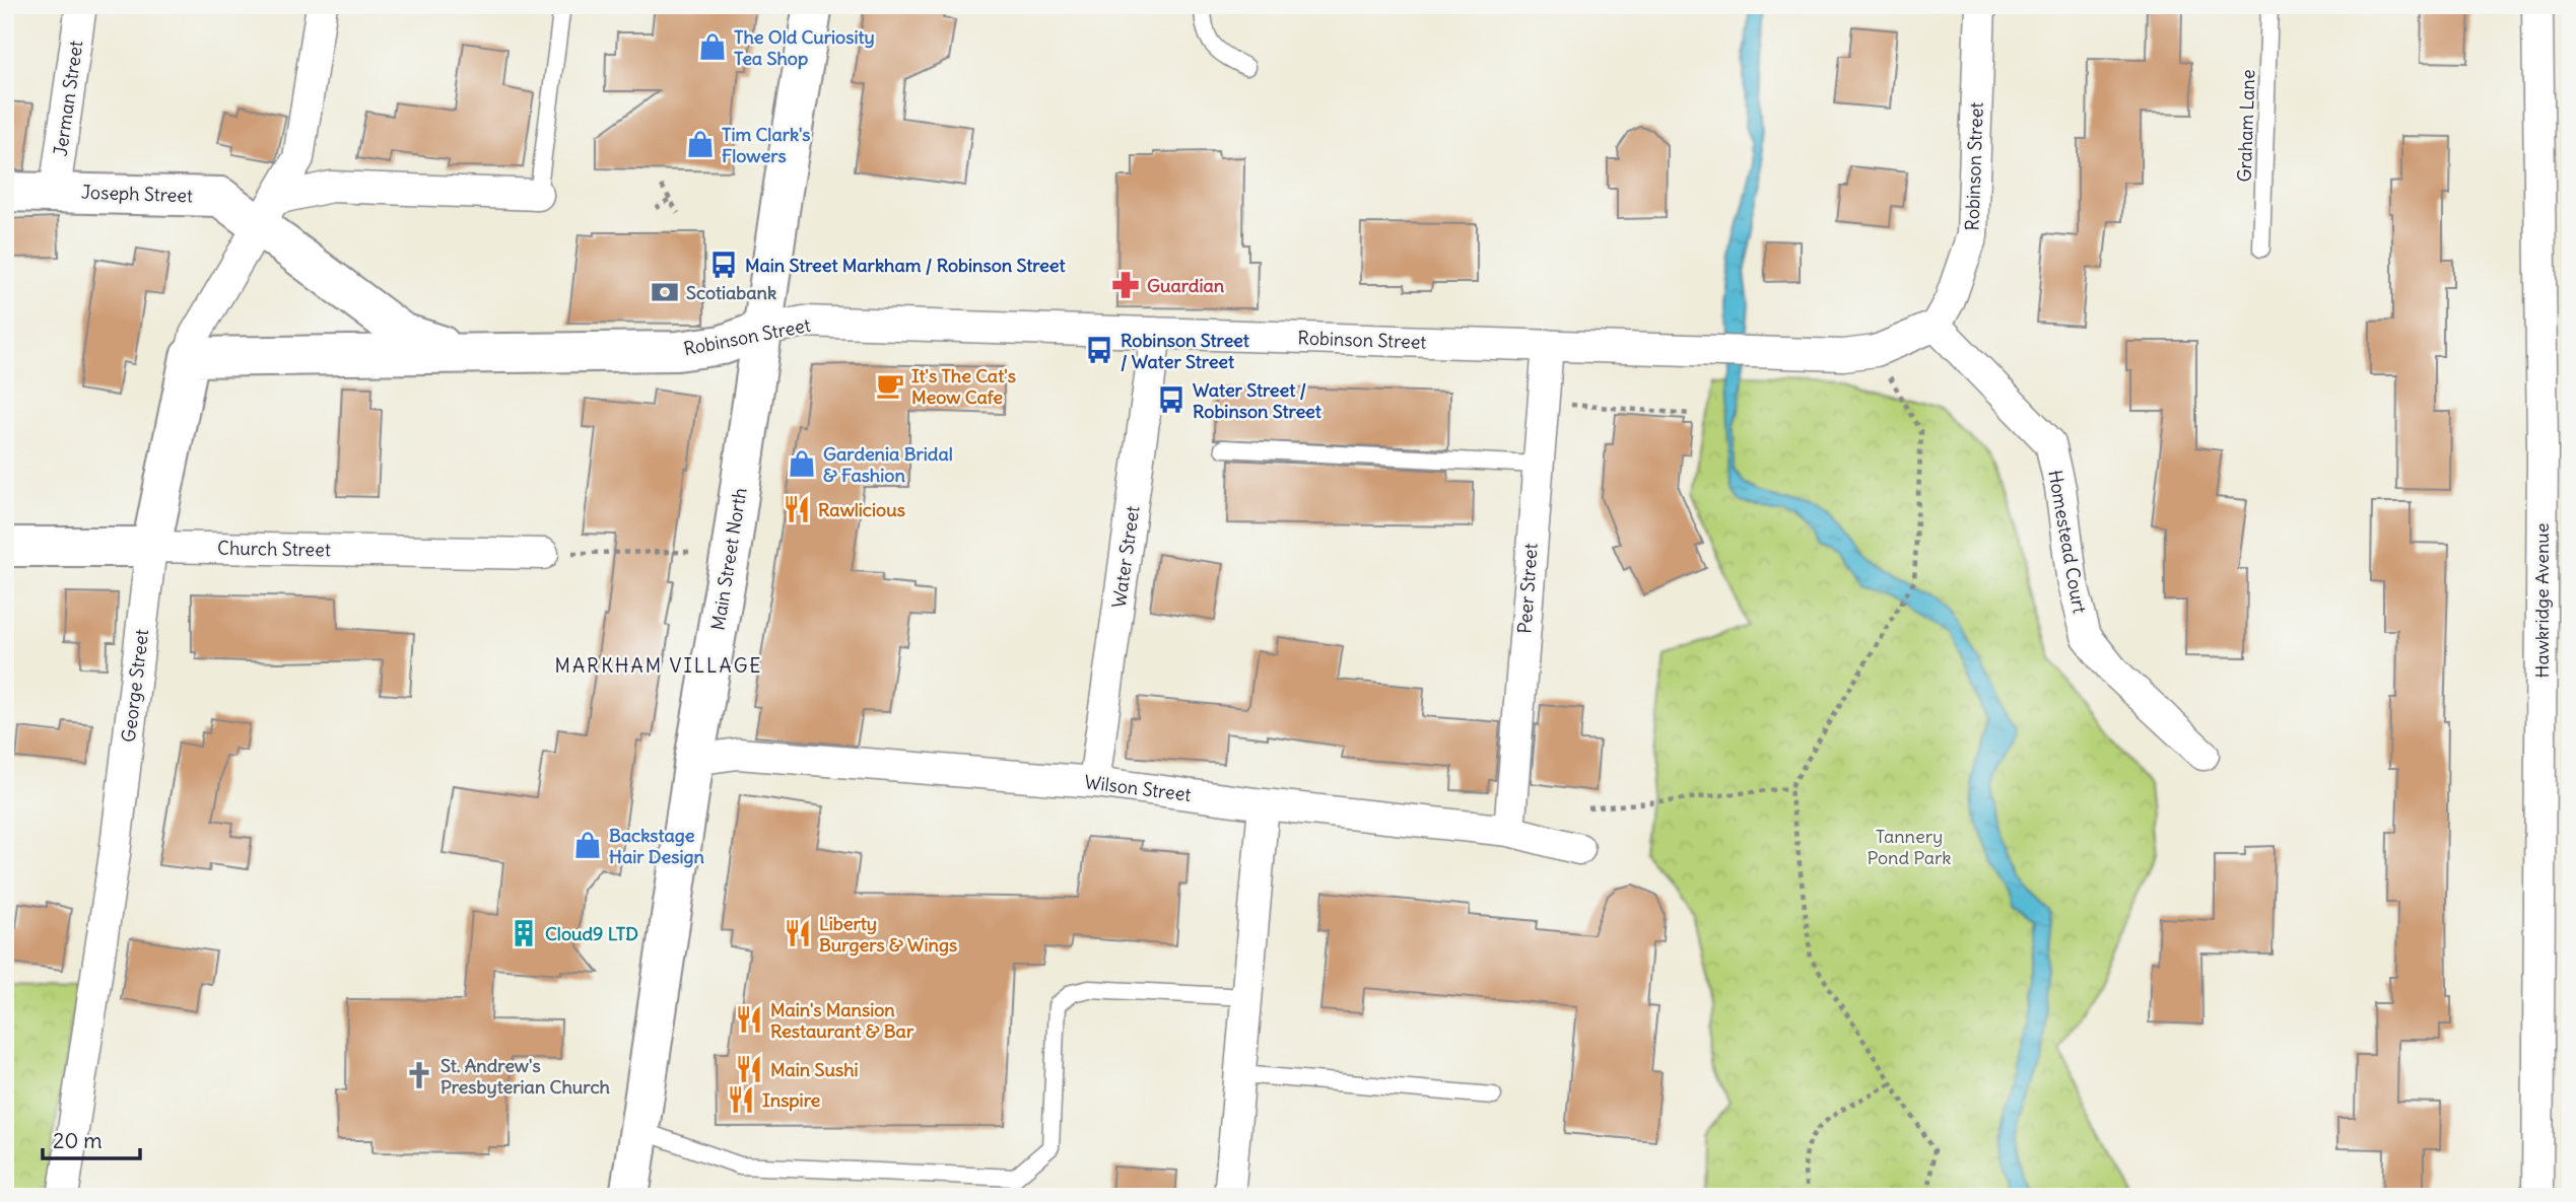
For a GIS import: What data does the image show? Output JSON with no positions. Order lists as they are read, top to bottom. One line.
{"streets":{"street":["Jerman Street","Robinson Street","Joseph Street","Homestead Court","Church Street","Water Street","Main Street North","Peer Street","Hawkridge Avenue","George Street","Wilson Street"],"lane":["Graham Lane"]},"crossings":[["Jerman Street","Joseph Street"],["Robinson Street","Joseph Street"],["Robinson Street","Homestead Court"],["Robinson Street","Water Street"],["Robinson Street","Main Street North"],["Robinson Street","Peer Street"],["Robinson Street","George Street"],["Joseph Street","George Street"],["Church Street","George Street"],["Water Street","Wilson Street"],["Main Street North","Wilson Street"],["Peer Street","Wilson Street"]],"districts":["MARKHAM VILLAGE"],"parks":["Tannery Pond Park"],"places":{"shop":["The Old Curiosity Tea Shop","Tim Clark's Flowers","Gardenia Bridal & Fashion","Backstage Hair Design"],"bus stop":["Main Street Markham / Robinson Street","Robinson Street / Water Street","Water Street / Robinson Street"],"pharmacy":["Guardian"],"bank":["Scotiabank"],"cafe":["It's The Cat's Meow Cafe"],"restaurant":["Rawlicious","Liberty Burgers & Wings","Main's Mansion Restaurant & Bar","Main Sushi","Inspire"],"building":["Cloud9 LTD"],"church":["St. Andrew's Presbyterian Church"]},"scale_bar":"20 m"}
